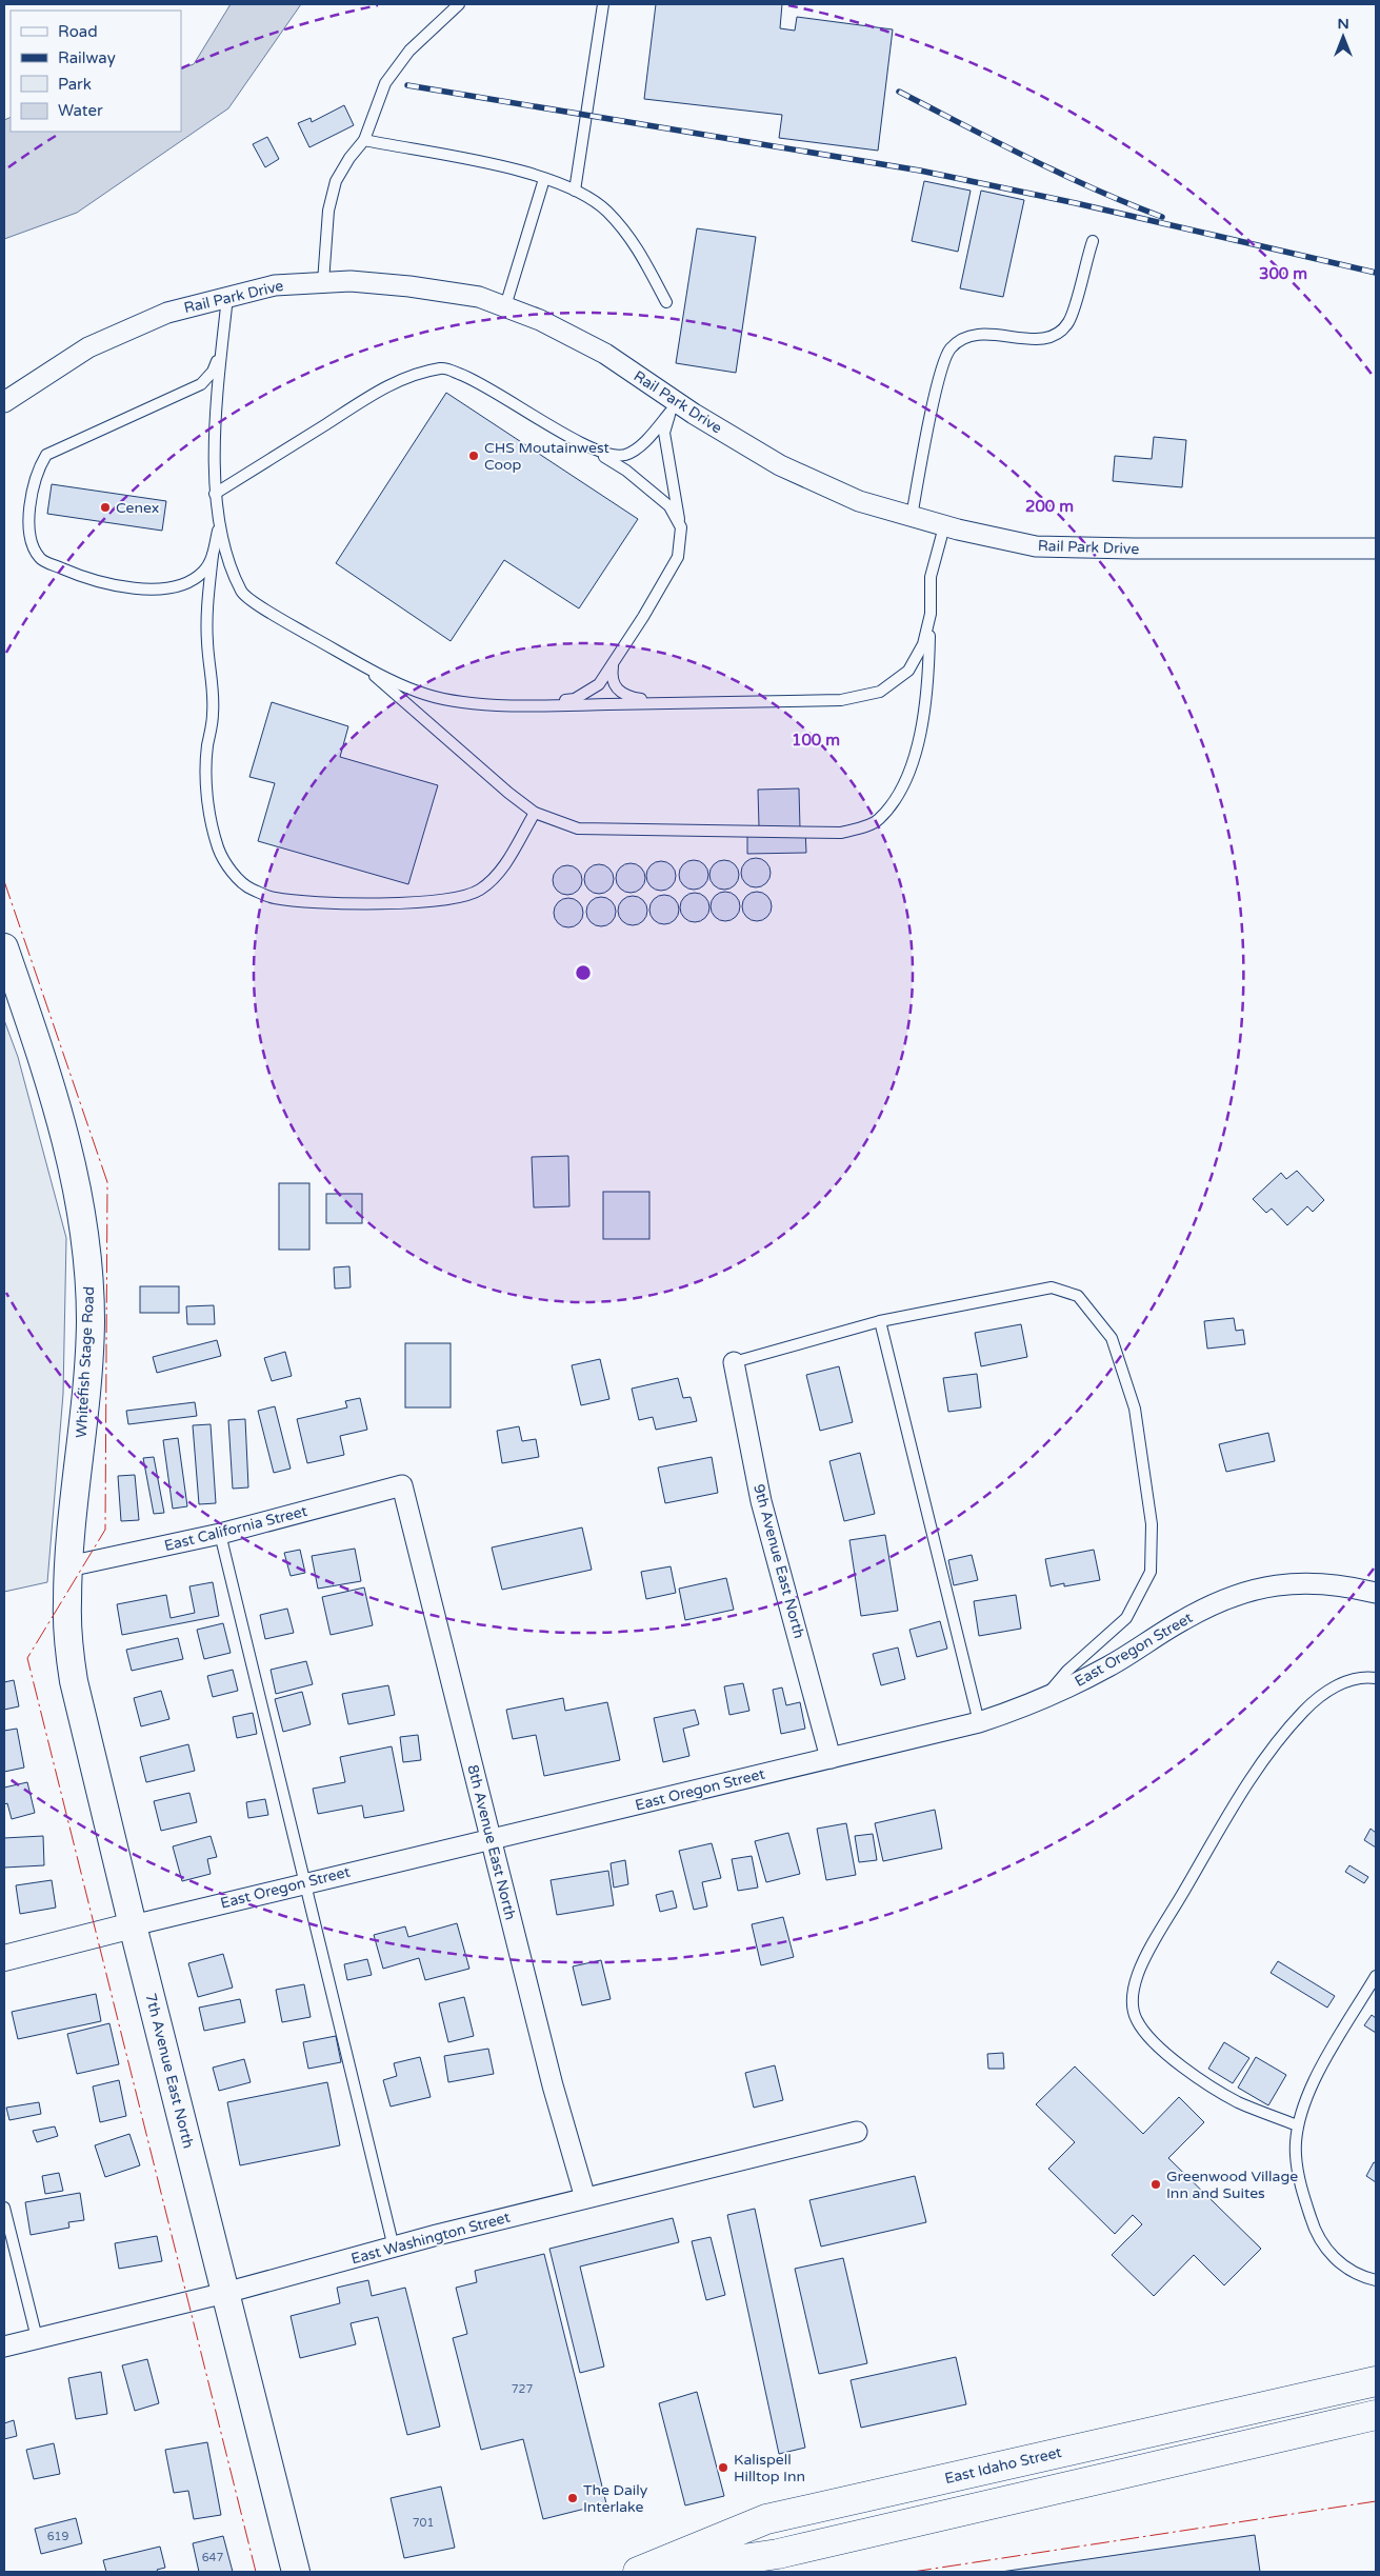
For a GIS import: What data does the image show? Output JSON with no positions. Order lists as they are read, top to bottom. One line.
{"streets":{"highway":["East Idaho Street"],"main road":["Whitefish Stage Road","7th Avenue East North"],"street":["Rail Park Drive","East California Street","9th Avenue East North","East Oregon Street","8th Avenue East North","East Washington Street"]},"crossings":[["Whitefish Stage Road","East California Street"],["Whitefish Stage Road","7th Avenue East North"],["East California Street","8th Avenue East North"],["East California Street","7th Avenue East North"],["9th Avenue East North","East Oregon Street"],["East Oregon Street","8th Avenue East North"],["East Oregon Street","7th Avenue East North"],["8th Avenue East North","East Washington Street"],["7th Avenue East North","East Washington Street"]],"places":["CHS Moutainwest Coop","Cenex","Greenwood Village Inn and Suites","Kalispell Hilltop Inn","The Daily Interlake"],"house_numbers":["727","701","619","647"],"legend":["Road","Railway","Park","Water"],"north":"top","rings":["300 m","200 m","100 m"]}
